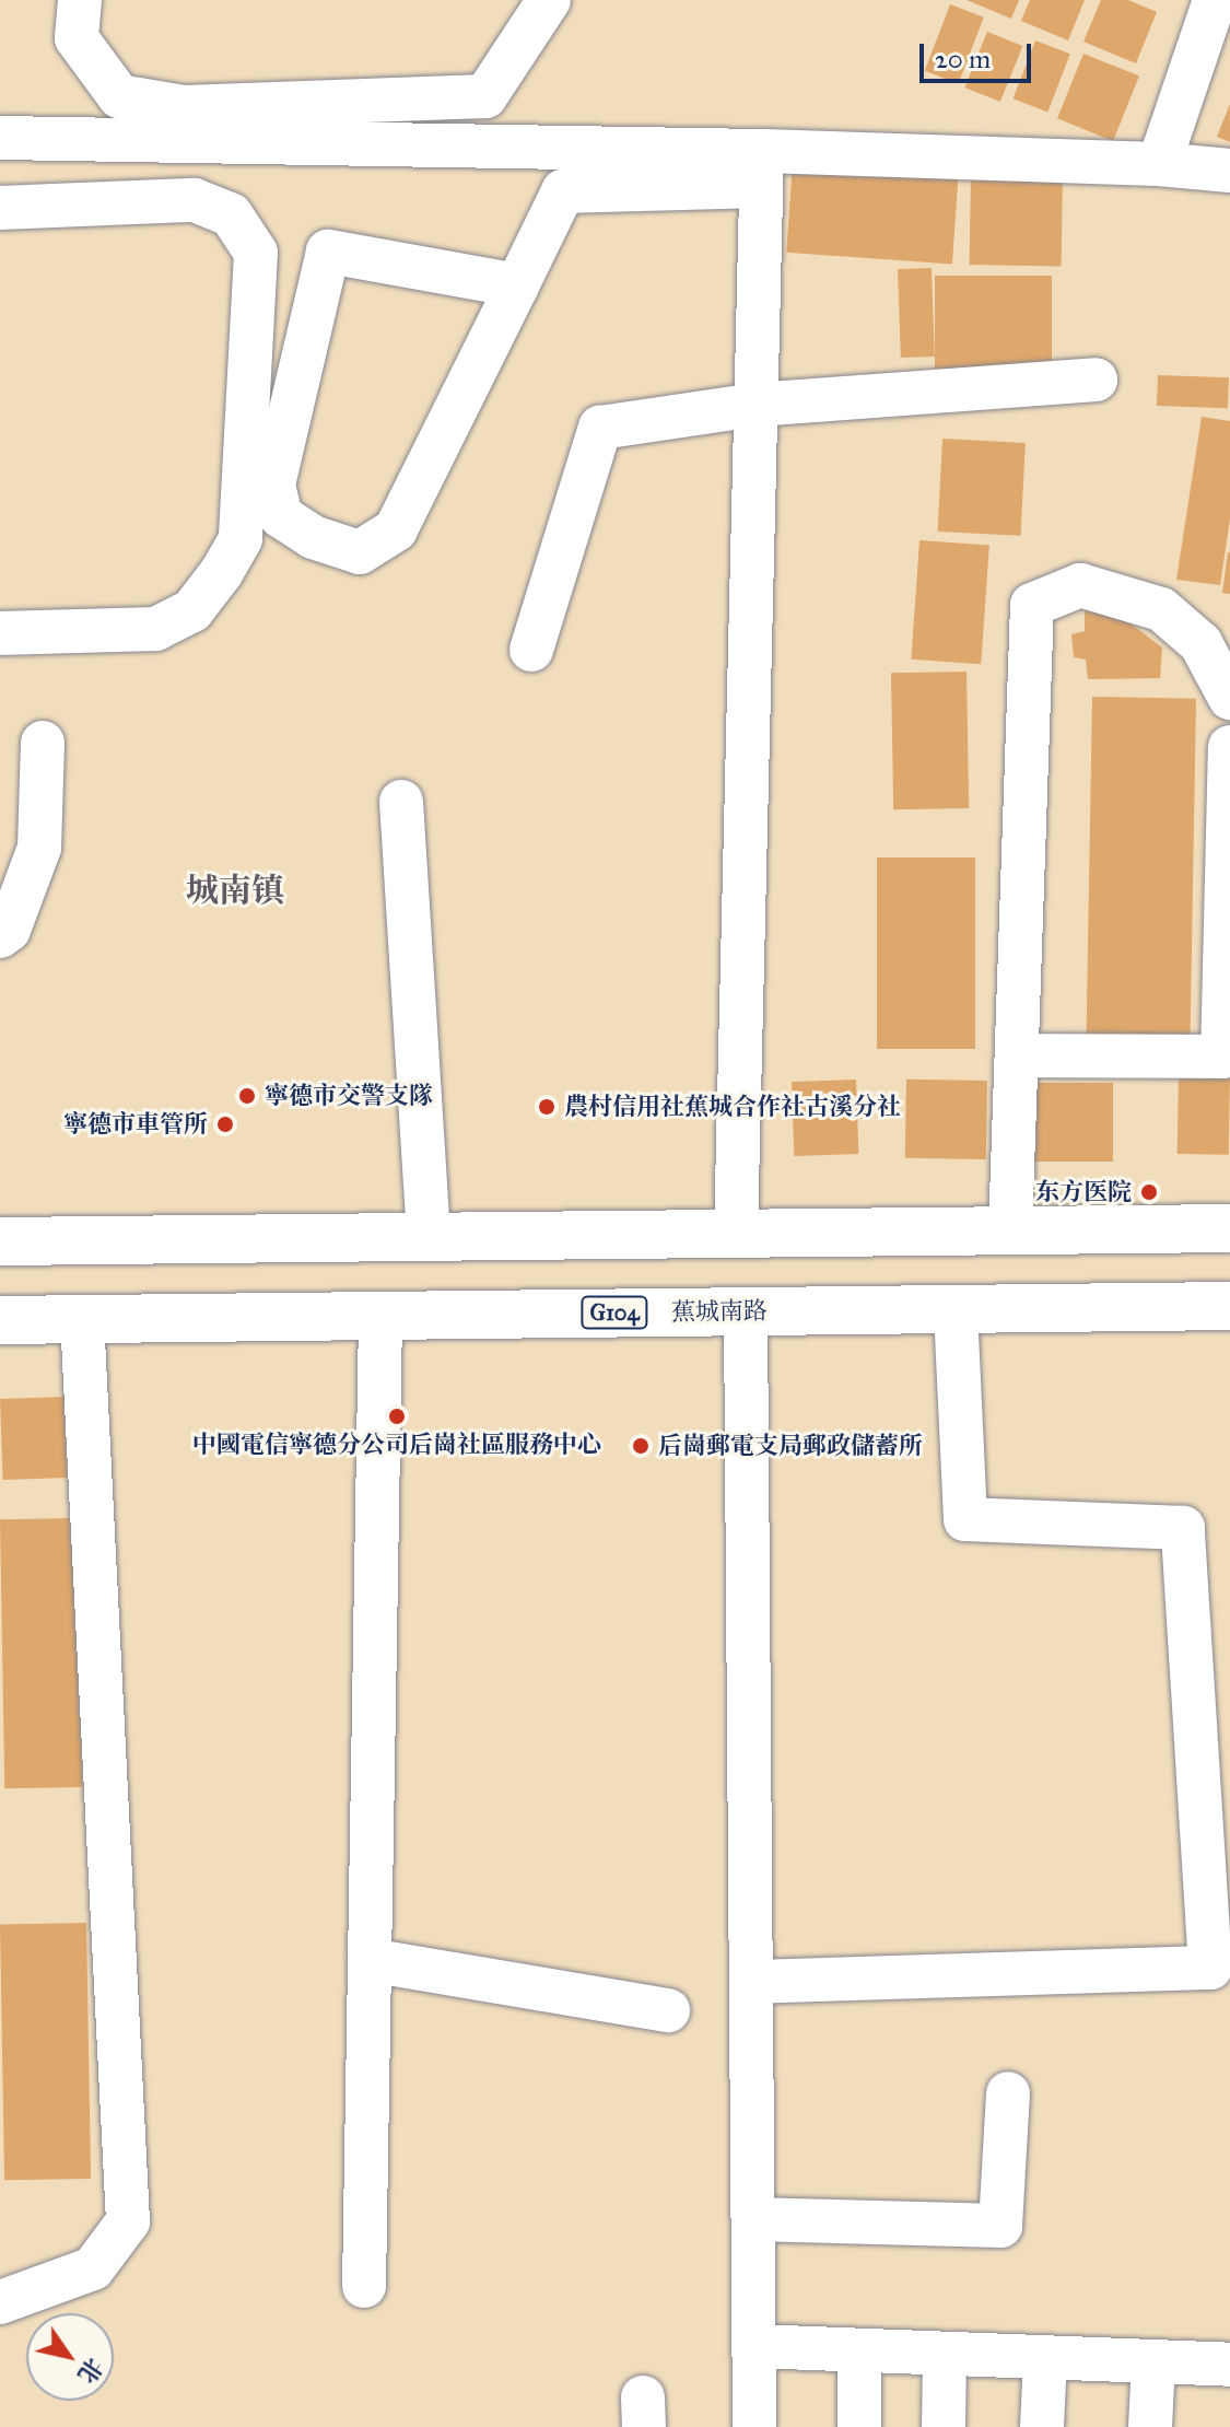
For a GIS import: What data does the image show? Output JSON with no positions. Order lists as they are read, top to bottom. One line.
{"streets":{"highway":["蕉城南路","G104"]},"districts":["城南镇"],"places":["寧德市交警支隊","農村信用社蕉城合作社古溪分社","寧德市車管所","东方医院","中國電信寧德分公司后崗社區服務中心","后崗郵電支局郵政儲蓄所"],"scale_bar":"20 m","north":"bottom right"}
